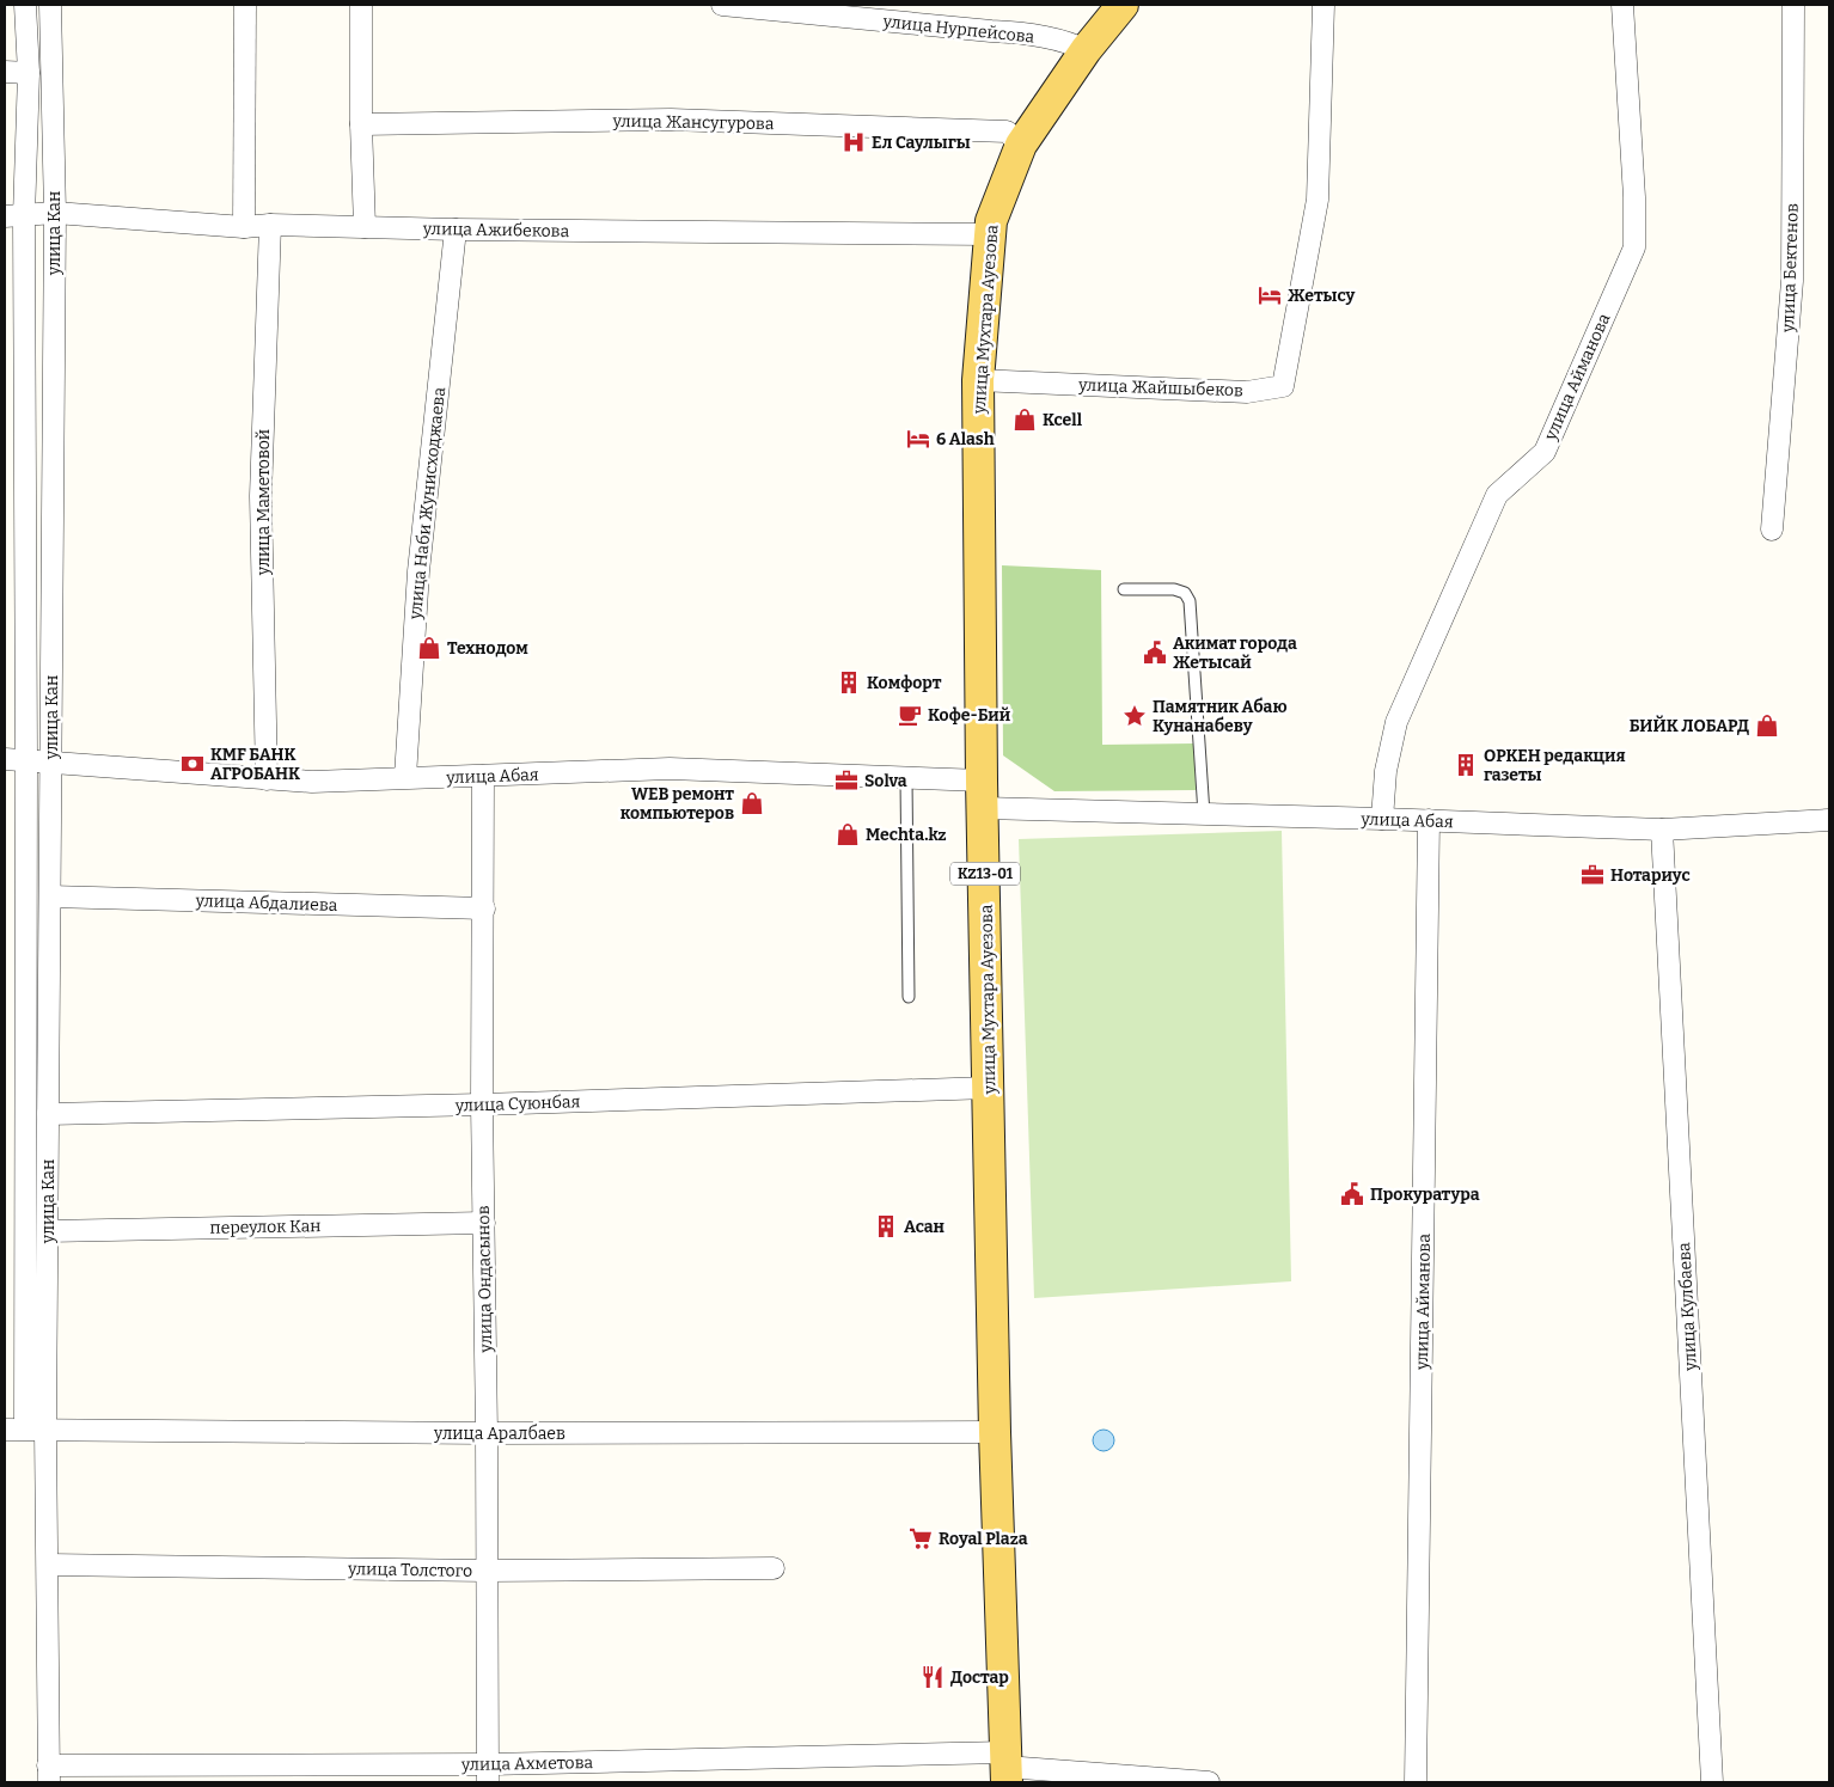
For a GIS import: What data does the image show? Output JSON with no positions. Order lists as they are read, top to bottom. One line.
{"streets":{"main road":["улица Мухтара Ауезова","KZ13-01"],"street":["улица Нурпейсова","улица Жансугурова","улица Ажибекова","улица Кан","улица Бектенов","улица Айманова","улица Жайшыбеков","улица Маметовой","улица Наби Жунисходжаева","улица Абая","улица Абдалиева","улица Суюнбая","переулок Кан","улица Ондасынов","улица Кулбаева","улица Аралбаев","улица Толстого","улица Ахметова"]},"crossings":[["улица Нурпейсова","улица Мухтара Ауезова"],["улица Жансугурова","улица Мухтара Ауезова"],["улица Ажибекова","улица Кан"],["улица Ажибекова","улица Мухтара Ауезова"],["улица Ажибекова","улица Маметовой"],["улица Ажибекова","улица Наби Жунисходжаева"],["улица Кан","улица Абая"],["улица Кан","улица Абдалиева"],["улица Кан","улица Суюнбая"],["улица Кан","переулок Кан"],["улица Кан","улица Аралбаев"],["улица Мухтара Ауезова","улица Жайшыбеков"],["улица Мухтара Ауезова","улица Абая"],["улица Мухтара Ауезова","улица Суюнбая"],["улица Мухтара Ауезова","улица Аралбаев"],["улица Мухтара Ауезова","улица Ахметова"],["улица Айманова","улица Абая"],["улица Маметовой","улица Абая"],["улица Наби Жунисходжаева","улица Абая"],["улица Абая","улица Ондасынов"],["улица Абая","улица Кулбаева"],["улица Абдалиева","улица Ондасынов"],["улица Суюнбая","улица Ондасынов"],["переулок Кан","улица Ондасынов"],["улица Ондасынов","улица Аралбаев"],["улица Ондасынов","улица Толстого"],["улица Ондасынов","улица Ахметова"]],"places":{"hospital":["Ел Саулыгы"],"hotel":["Жетысу","6 Alash"],"shop":["Kcell","Технодом","БИЙК ЛОБАРД","WEB ремонт компьютеров","Mechta.kz"],"public building":["Акимат города Жетысай","Прокуратура"],"building":["Комфорт","ОРКЕН редакция газеты","Асан"],"cafe":["Кофе-Бий"],"place":["Памятник Абаю Кунанабеву"],"bank":["KMF БАНК АГРОБАНК"],"office":["Solva","Нотариус"],"supermarket":["Royal Plaza"],"restaurant":["Достар"]}}
